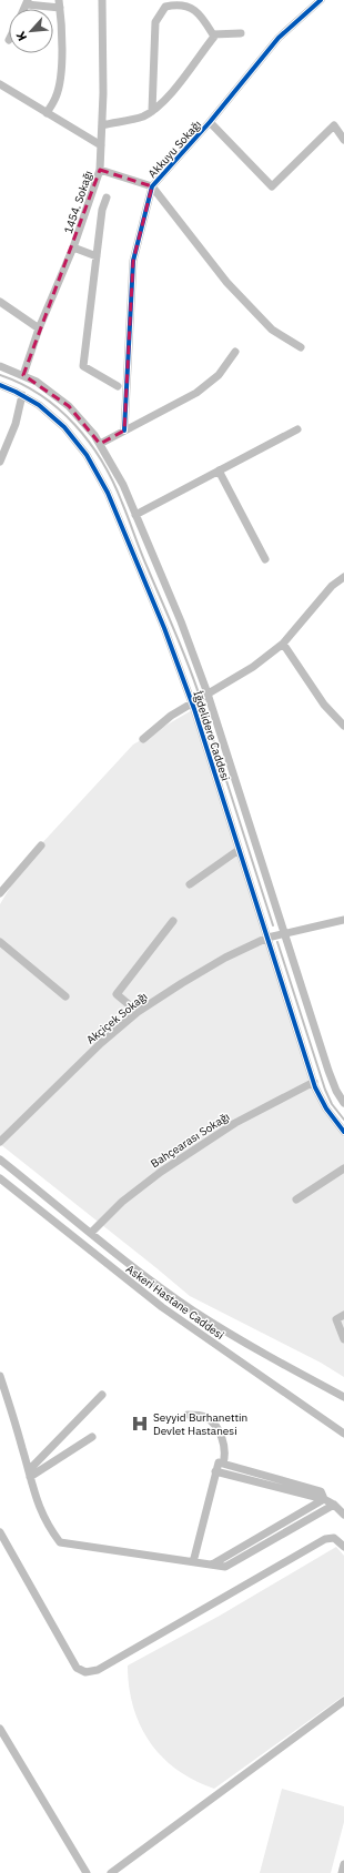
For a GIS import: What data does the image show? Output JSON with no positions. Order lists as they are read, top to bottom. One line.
{"streets":{"street":["Akkuyu Sokağı","1454. Sokağı","İğdelidere Caddesi","Akçiçek Sokağı","Bahçearası Sokağı","Askeri Hastane Caddesi"]},"crossings":[["1454. Sokağı","İğdelidere Caddesi"],["İğdelidere Caddesi","Akçiçek Sokağı"],["İğdelidere Caddesi","Bahçearası Sokağı"],["Bahçearası Sokağı","Askeri Hastane Caddesi"]],"places":{"hospital":["Seyyid Burhanettin Devlet Hastanesi"]},"north":"bottom left"}
